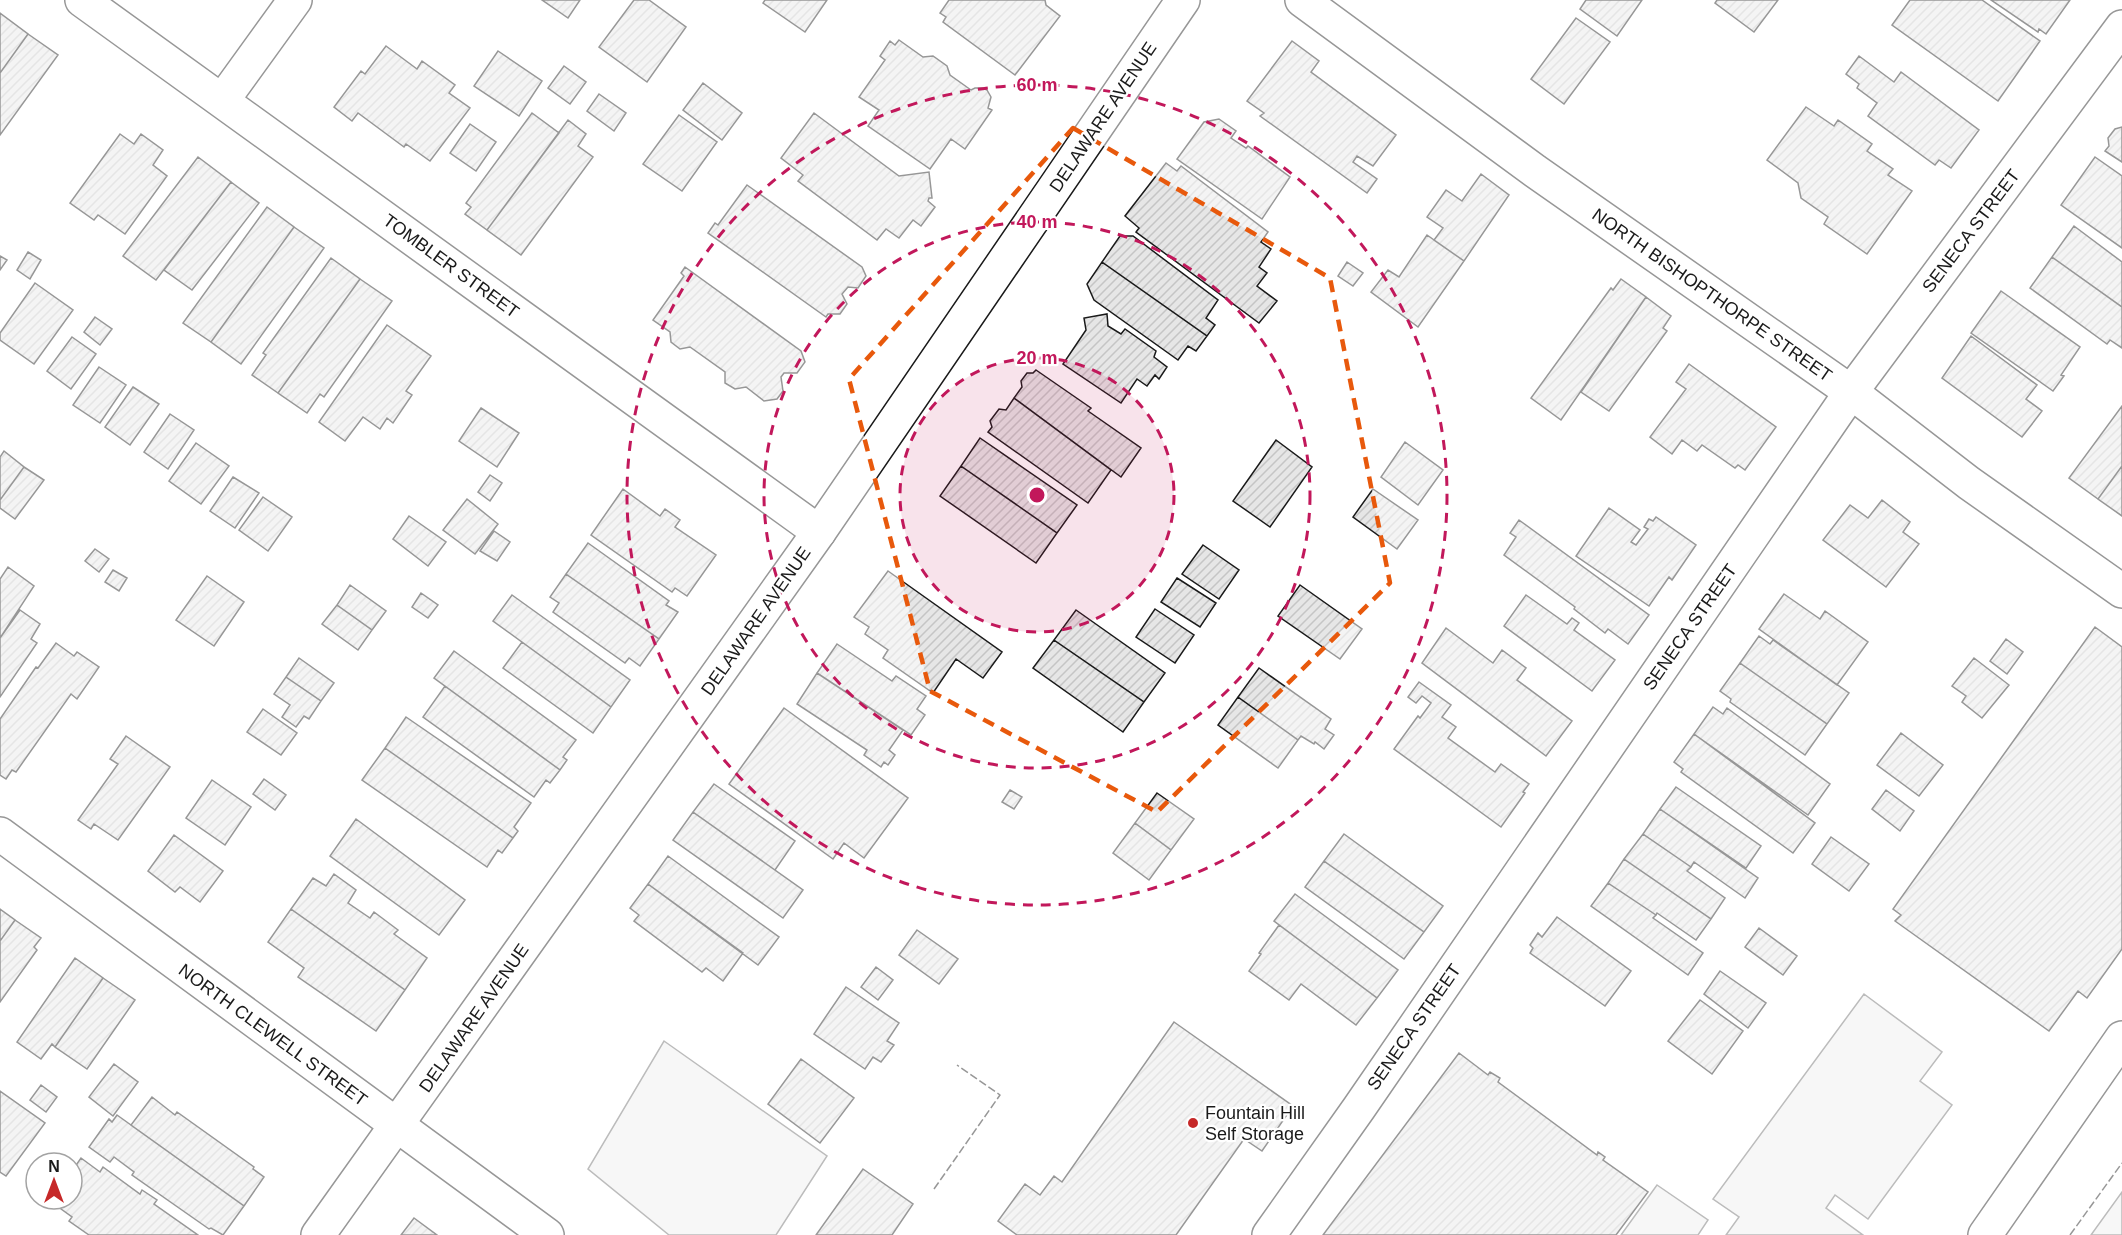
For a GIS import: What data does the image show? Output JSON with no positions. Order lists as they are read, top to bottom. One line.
{"streets":{"street":["DELAWARE AVENUE","SENECA STREET","TOMBLER STREET","NORTH BISHOPTHORPE STREET","NORTH CLEWELL STREET"]},"crossings":[["DELAWARE AVENUE","TOMBLER STREET"],["DELAWARE AVENUE","NORTH CLEWELL STREET"],["SENECA STREET","NORTH BISHOPTHORPE STREET"]],"places":["Fountain Hill Self Storage"],"north":"top","rings":["60 m","40 m","20 m"]}
